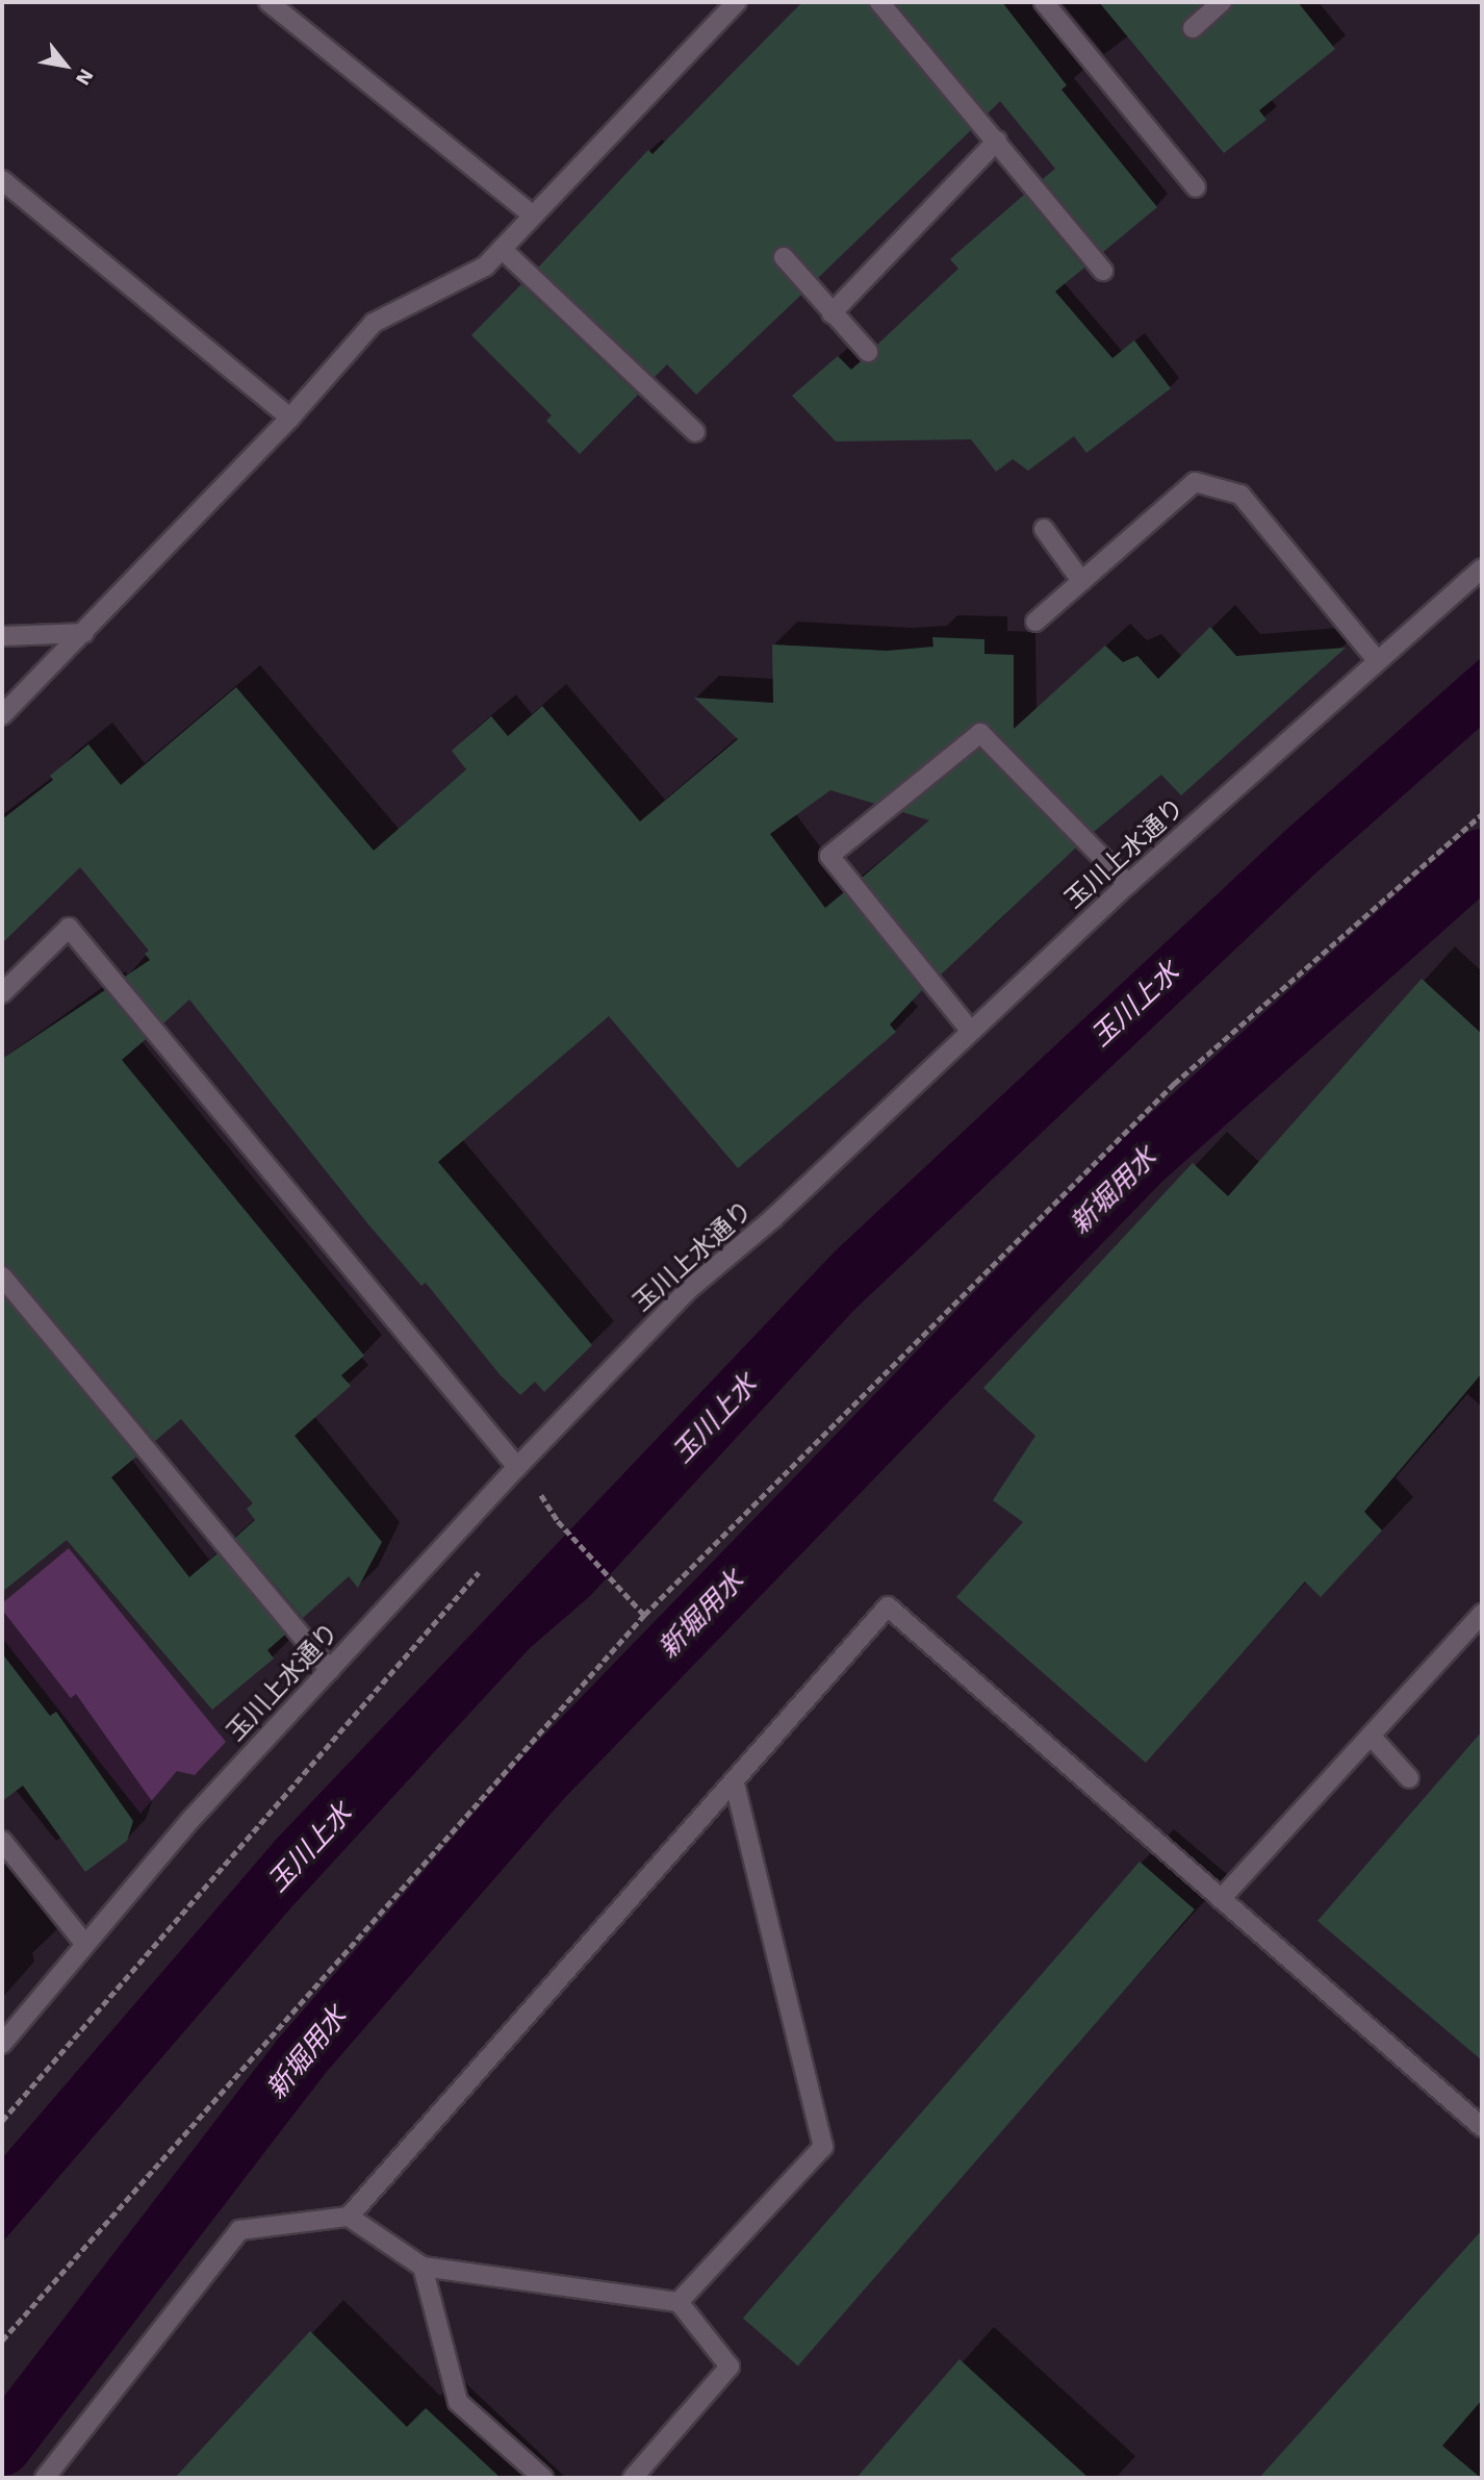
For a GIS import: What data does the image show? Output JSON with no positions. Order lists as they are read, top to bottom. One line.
{"streets":{"street":["玉川上水通り"]},"water":["玉川上水","新堀用水"],"north":"bottom right"}
